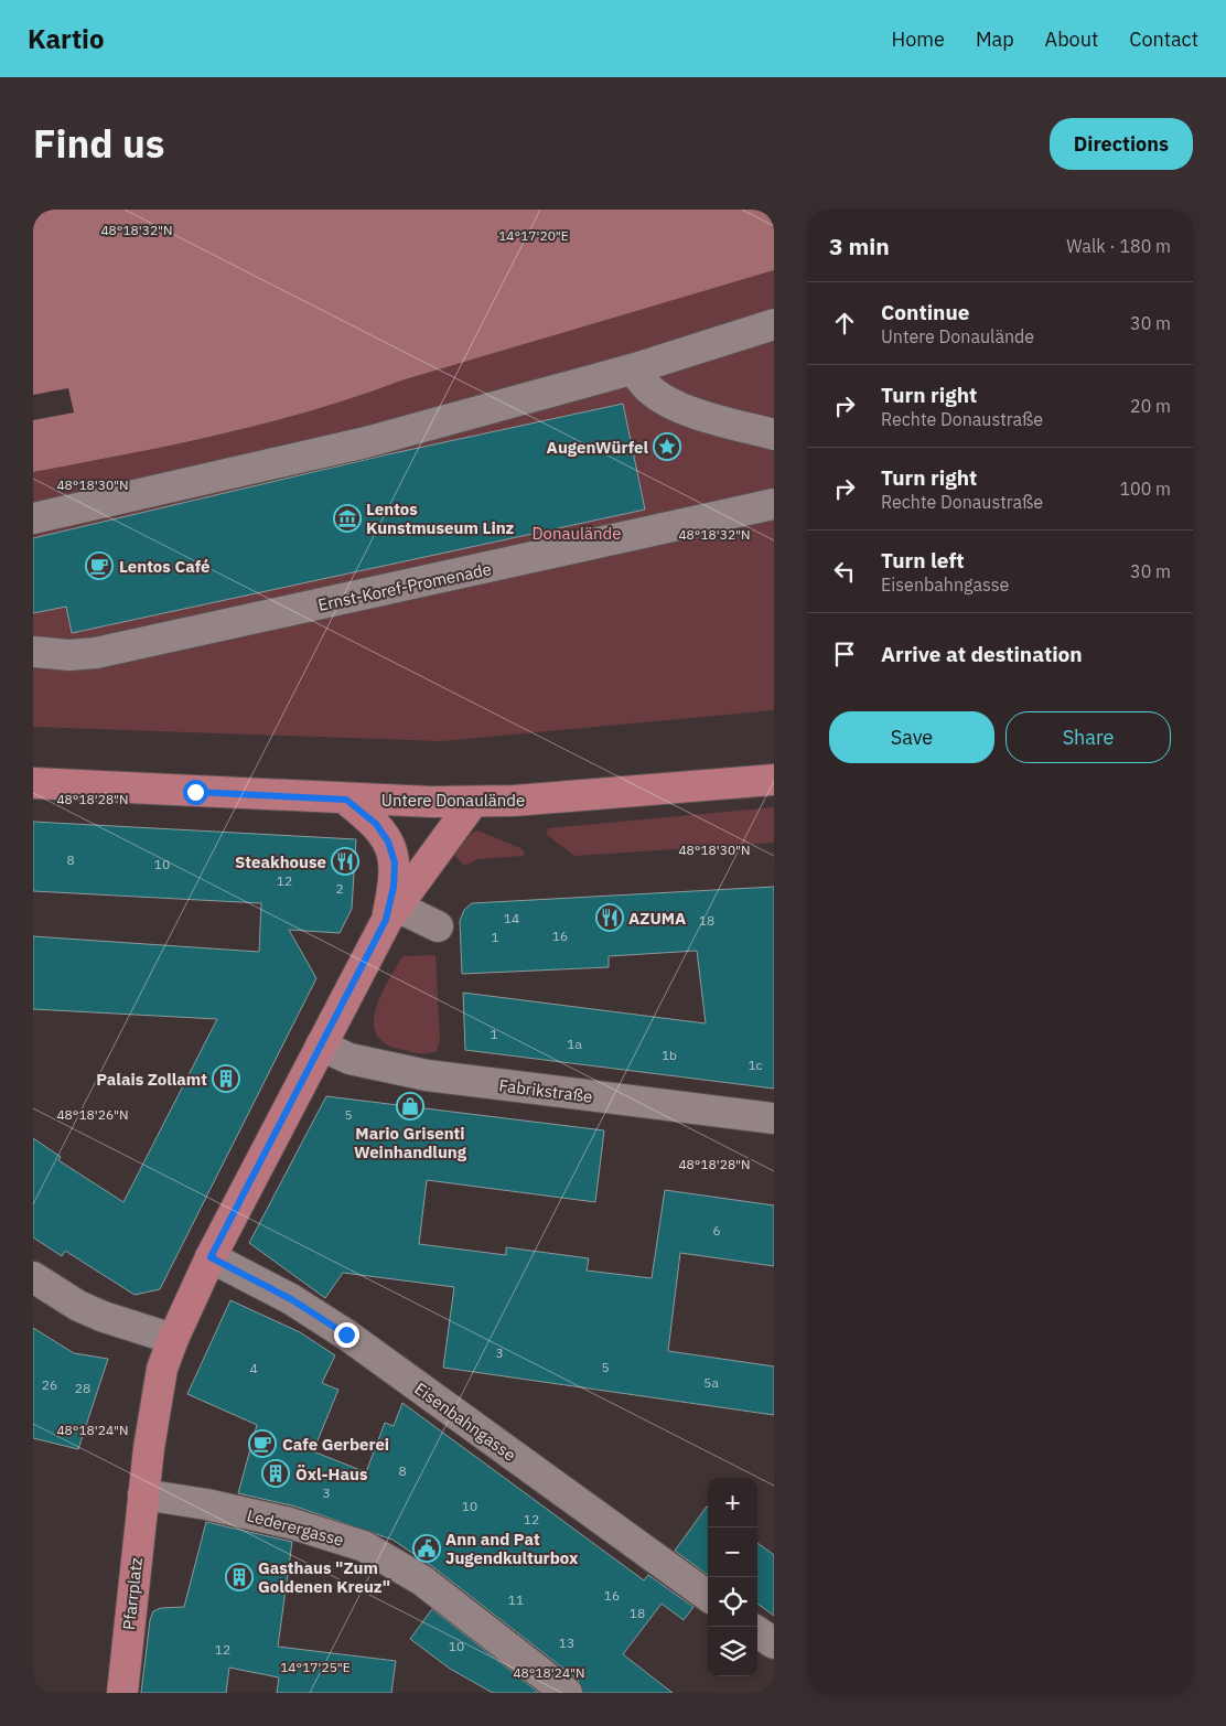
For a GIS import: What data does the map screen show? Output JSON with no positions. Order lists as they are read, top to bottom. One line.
{"streets":{"main road":["Untere Donaulände","Pfarrplatz"],"street":["Ernst-Koref-Promenade","Fabrikstraße","Eisenbahngasse","Lederergasse"]},"crossings":[["Fabrikstraße","Pfarrplatz"],["Eisenbahngasse","Pfarrplatz"],["Lederergasse","Pfarrplatz"]],"parks":["Donaulände"],"places":{"place":["AugenWürfel"],"museum":["Lentos Kunstmuseum Linz"],"cafe":["Lentos Café","Cafe Gerberei"],"restaurant":["Steakhouse","AZUMA"],"building":["Palais Zollamt","Öxl-Haus","Gasthaus \"Zum Goldenen Kreuz\""],"shop":["Mario Grisenti Weinhandlung"],"public building":["Ann and Pat Jugendkulturbox"]},"house_numbers":["8","10","12","2","14","18","16","1","1","1a","1b","1c","5","6","3","5","4","5a","26","28","8","3","10","12","16","11","18","13","10","12"],"page":{"header":"Kartio","nav":["Home","Map","About","Contact"],"title":"Find us","buttons":["Directions",["Save","Share"]],"heading":["3 min","Walk · 180 m"],"list":[["Continue","Untere Donaulände","30 m"],["Turn right","Rechte Donaustraße","20 m"],["Turn right","Rechte Donaustraße","100 m"],["Turn left","Eisenbahngasse","30 m"],"Arrive at destination"],"map_buttons":["+","−"]},"coordinates":["48°18'32\"N","14°17'20\"E","48°18'30\"N","48°18'28\"N","48°18'26\"N","48°18'24\"N","14°17'25\"E"]}
